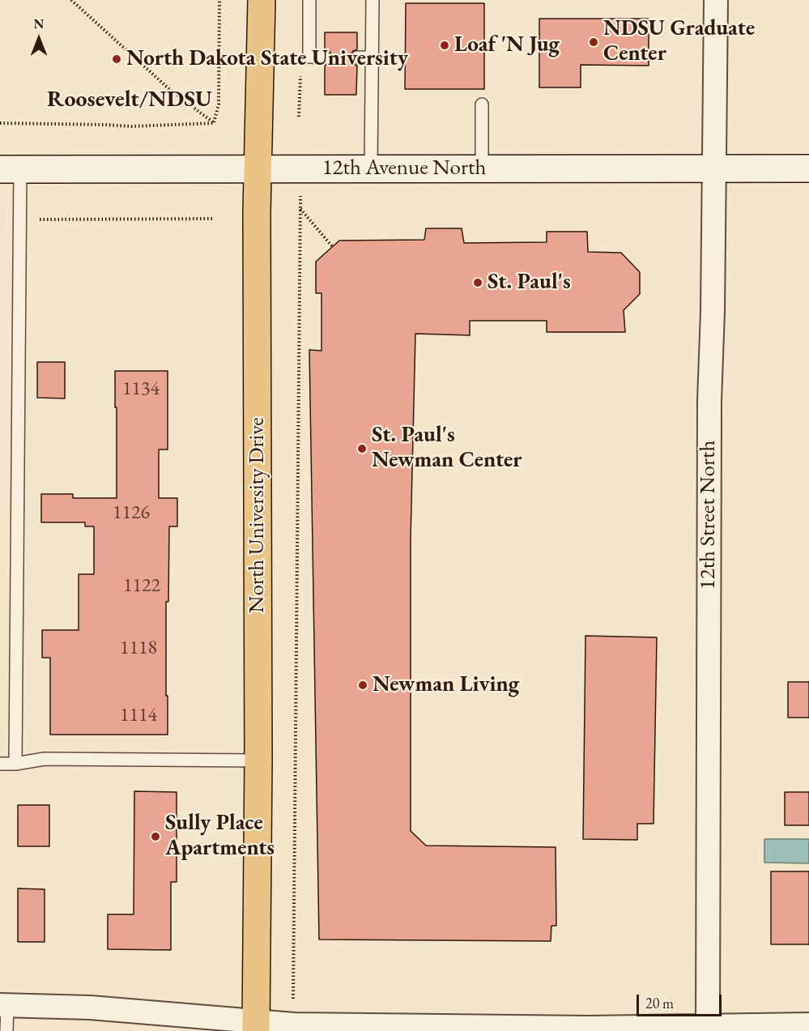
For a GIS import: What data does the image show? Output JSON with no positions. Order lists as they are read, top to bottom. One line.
{"streets":{"main road":["12th Avenue North","North University Drive"],"street":["12th Street North"]},"crossings":[["12th Avenue North","North University Drive"],["12th Avenue North","12th Street North"]],"districts":["Roosevelt/NDSU"],"places":["NDSU Graduate Center","Loaf 'N Jug","North Dakota State University","St. Paul's","St. Paul's Newman Center","Newman Living","Sully Place Apartments"],"house_numbers":["1134","1126","1122","1118","1114"],"scale_bar":"20 m","north":"top"}
